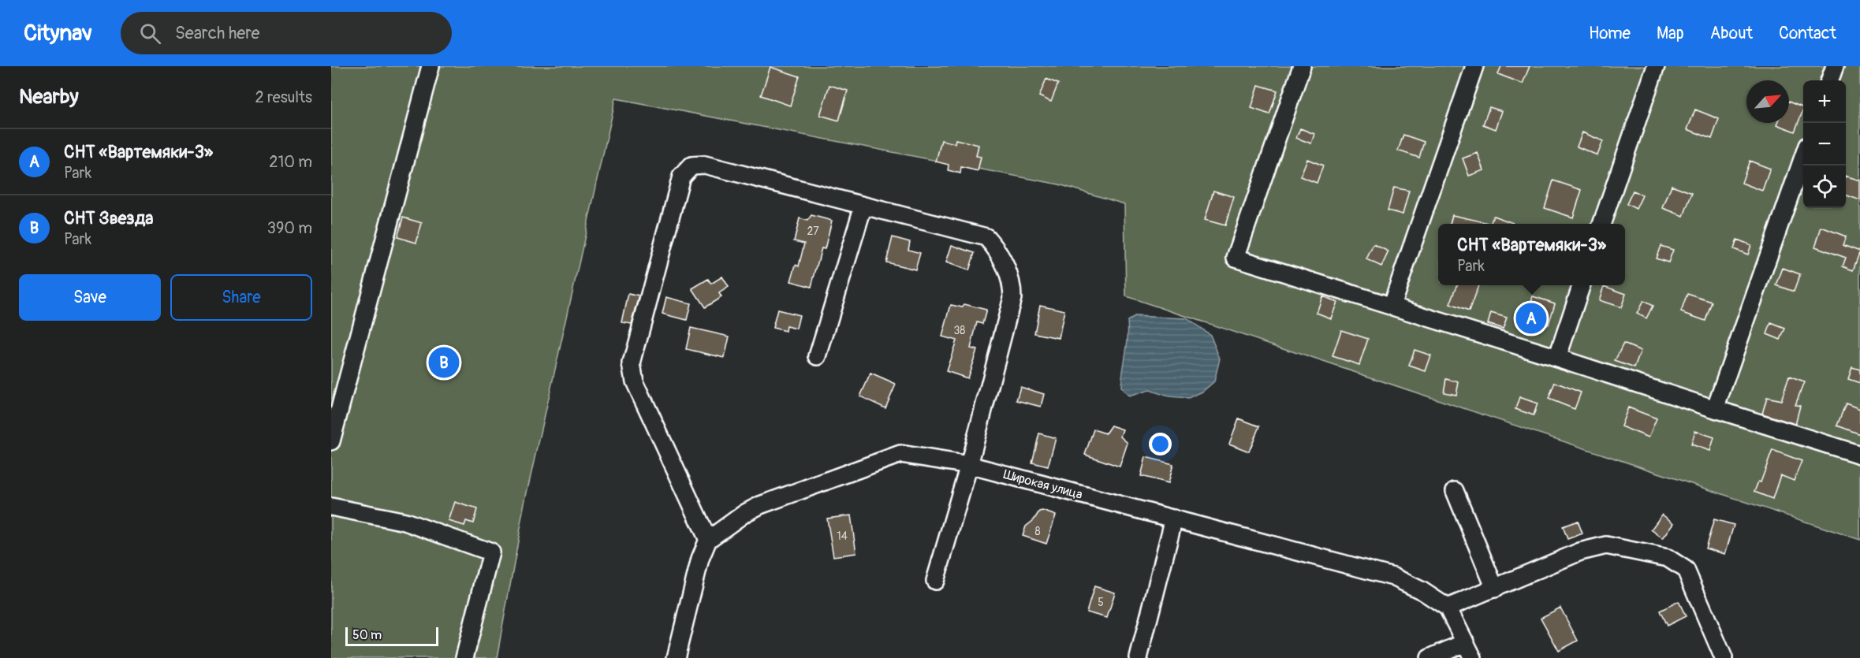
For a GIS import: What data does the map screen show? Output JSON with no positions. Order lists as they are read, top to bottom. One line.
{"streets":{"street":["Широкая улица"]},"house_numbers":["27","38","8","14","5"],"scale_bar":"50 m","north":"top right","page":{"header":"Citynav","search":"Search here","nav":["Home","Map","About","Contact"],"heading":["Nearby","2 results"],"map_buttons":["+","−"],"list":[{"mark":"A","name":"СНТ «Вартемяки-3»","note":"Park","value":"210 m"},{"mark":"B","name":"СНТ Звезда","note":"Park","value":"390 m"}],"popup":["СНТ «Вартемяки-3»","Park"],"buttons":["Save","Share"],"pins":["A","B"],"scale":"50 m"}}
